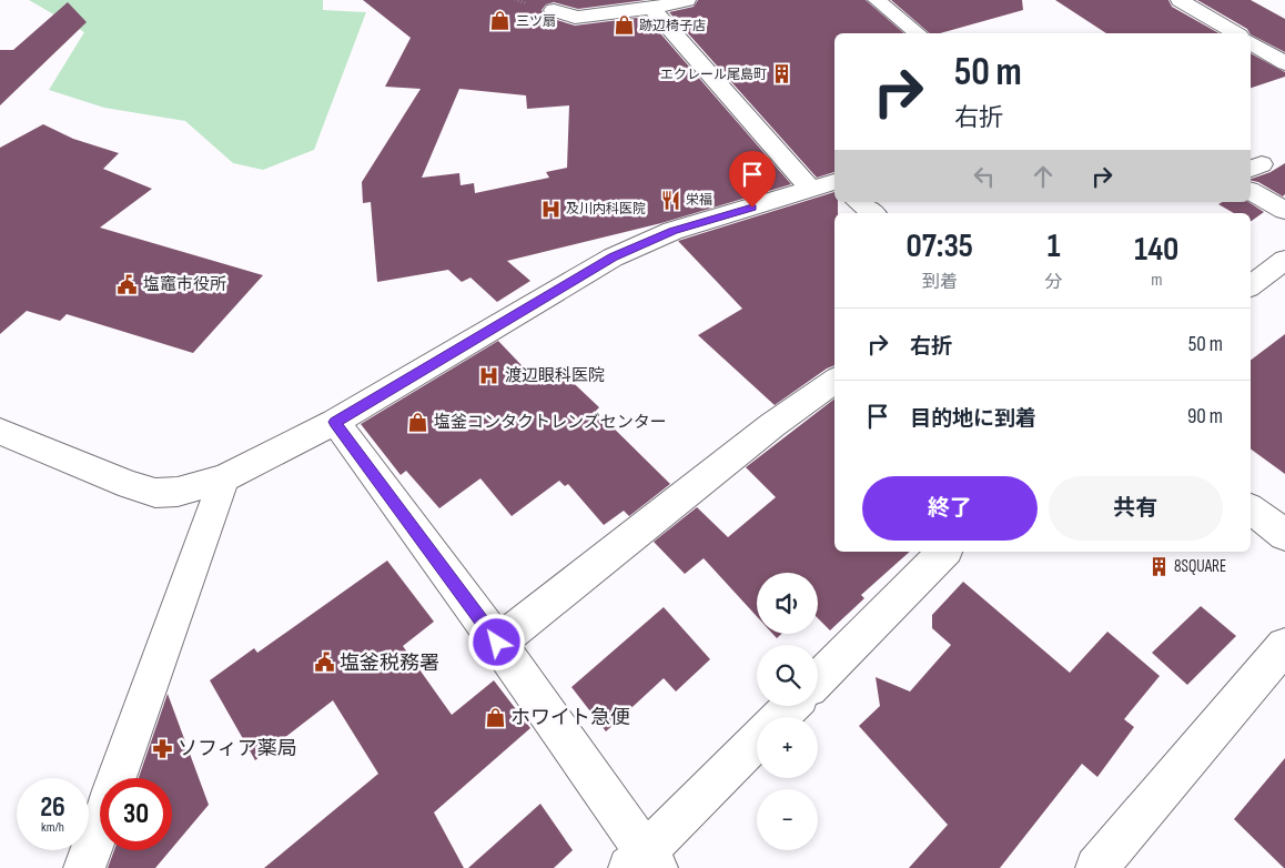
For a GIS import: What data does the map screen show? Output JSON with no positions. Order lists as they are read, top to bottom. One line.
{"places":{"shop":["三ツ扇","跡辺椅子店","塩釜コンタクトレンズセンター","ホワイト急便"],"building":["エクレール尾島町","8SQUARE"],"restaurant":["栄福"],"hospital":["及川内科医院","渡辺眼科医院"],"public building":["塩竈市役所","塩釜税務署"],"pharmacy":["ソフィア薬局"]},"page":{"turn":["50 m","右折"],"eta":["07:35","到着","1","分","140","m"],"list":[{"name":"右折","value":"50 m"},{"name":"目的地に到着","value":"90 m"}],"buttons":["終了","共有"],"map_buttons":["+","−"],"speed":"26 km/h","limit":"30"}}
